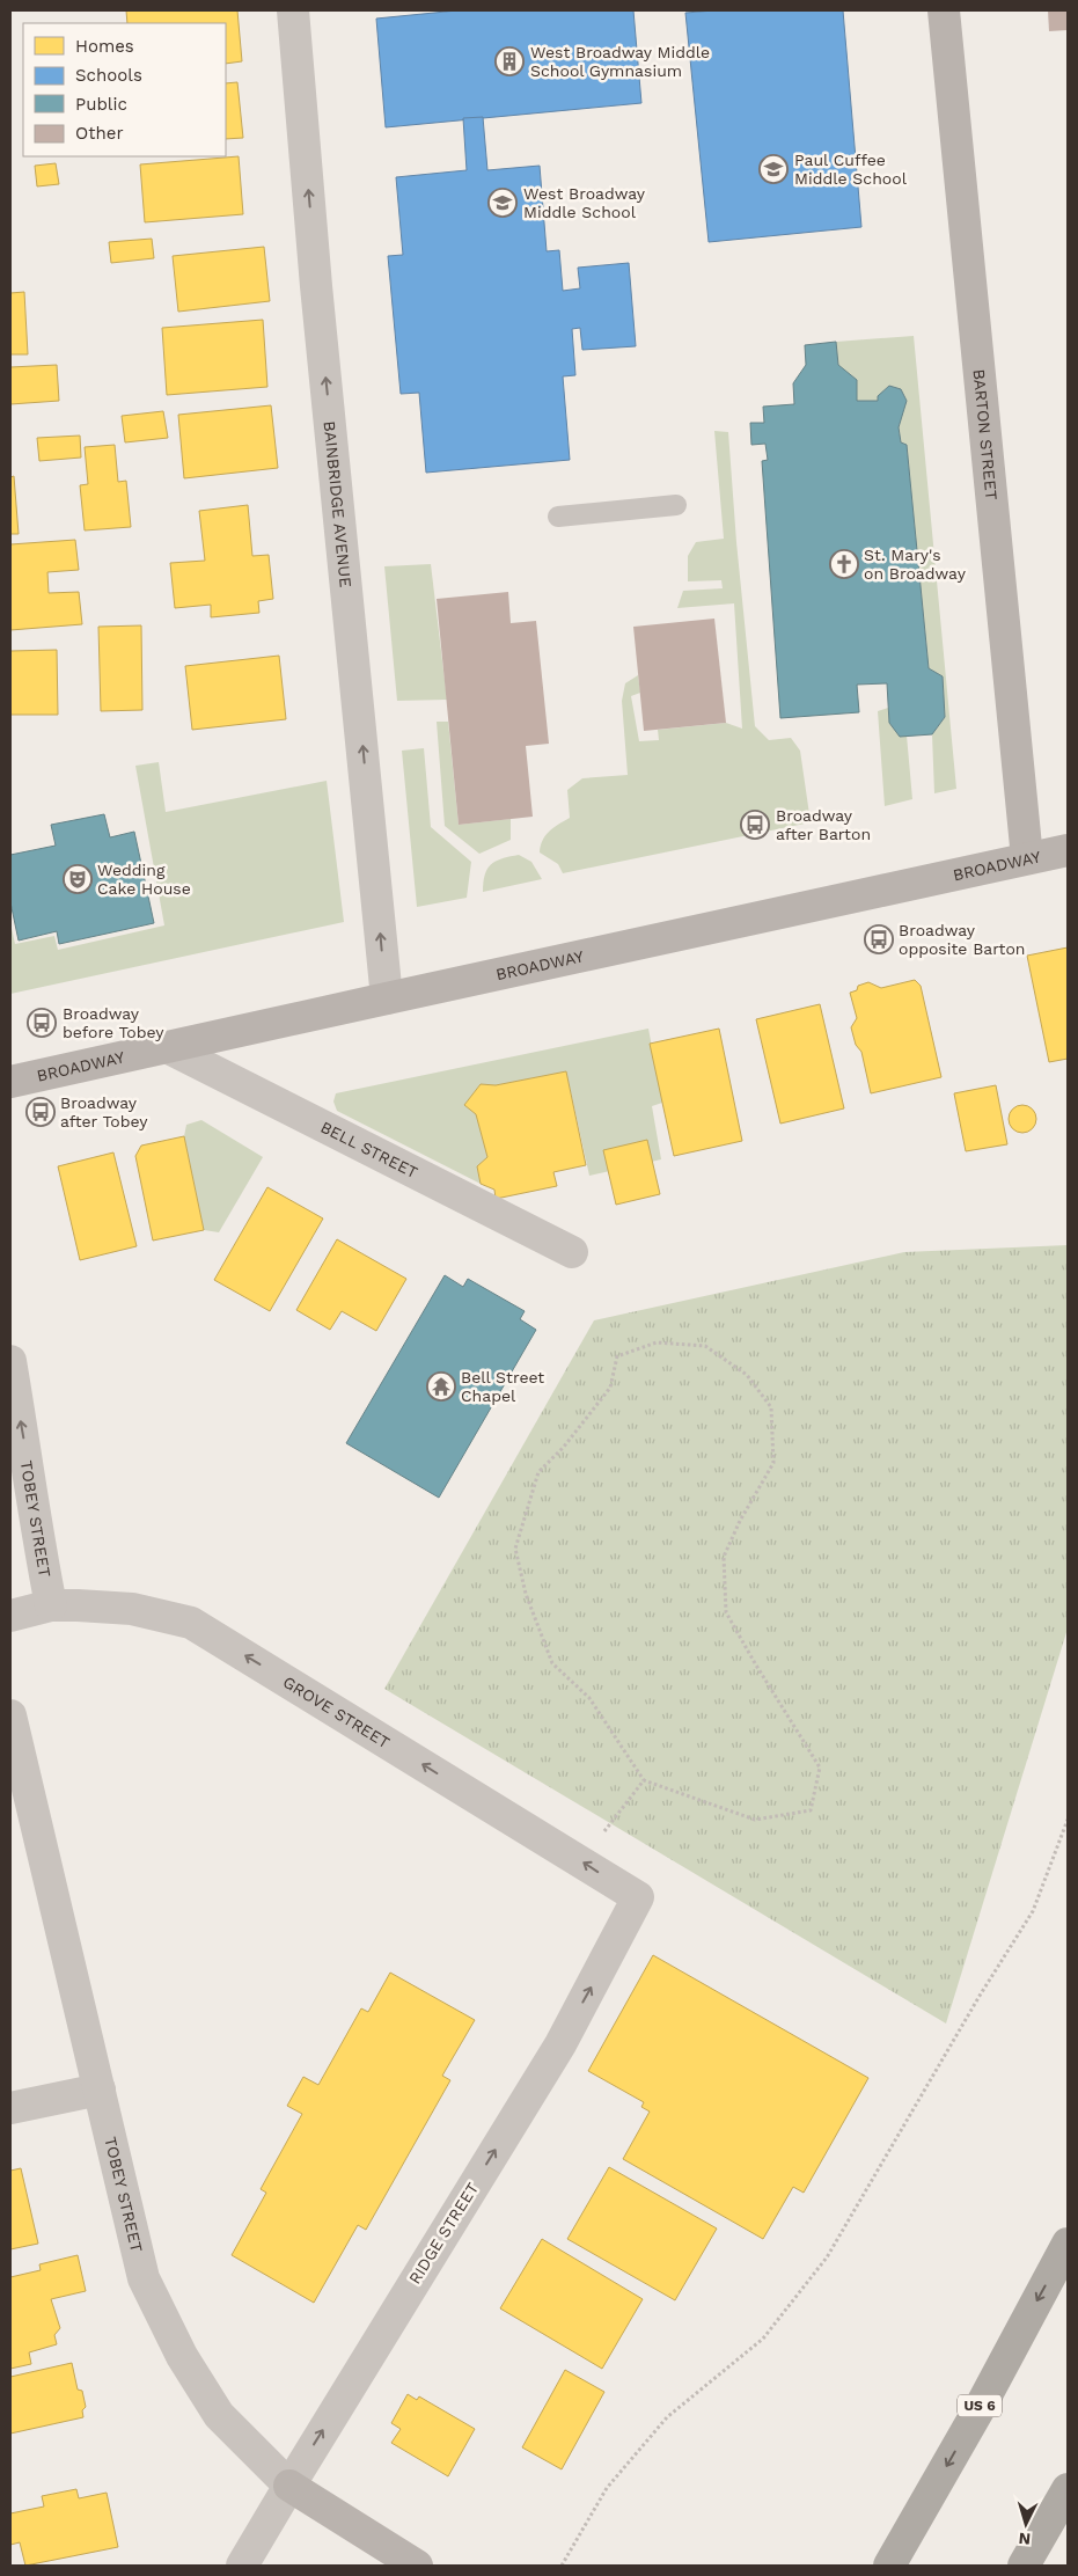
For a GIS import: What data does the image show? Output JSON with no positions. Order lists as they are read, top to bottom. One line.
{"streets":{"highway":["US 6"],"main road":["BARTON STREET","BROADWAY","TOBEY STREET"],"street":["BAINBRIDGE AVENUE","BELL STREET","GROVE STREET","RIDGE STREET"]},"crossings":[["BARTON STREET","BROADWAY"],["BAINBRIDGE AVENUE","BROADWAY"],["BROADWAY","BELL STREET"],["TOBEY STREET","GROVE STREET"],["TOBEY STREET","RIDGE STREET"],["GROVE STREET","RIDGE STREET"]],"one_way":["BAINBRIDGE AVENUE","GROVE STREET","RIDGE STREET"],"places":{"building":["West Broadway Middle School Gymnasium"],"school or university":["Paul Cuffee Middle School","West Broadway Middle School"],"church":["St. Mary's on Broadway"],"bus stop":["Broadway after Barton","Broadway opposite Barton","Broadway before Tobey","Broadway after Tobey"],"theatre":["Wedding Cake House"],"temple":["Bell Street Chapel"]},"legend":["Homes","Schools","Public","Other"],"north":"bottom"}
